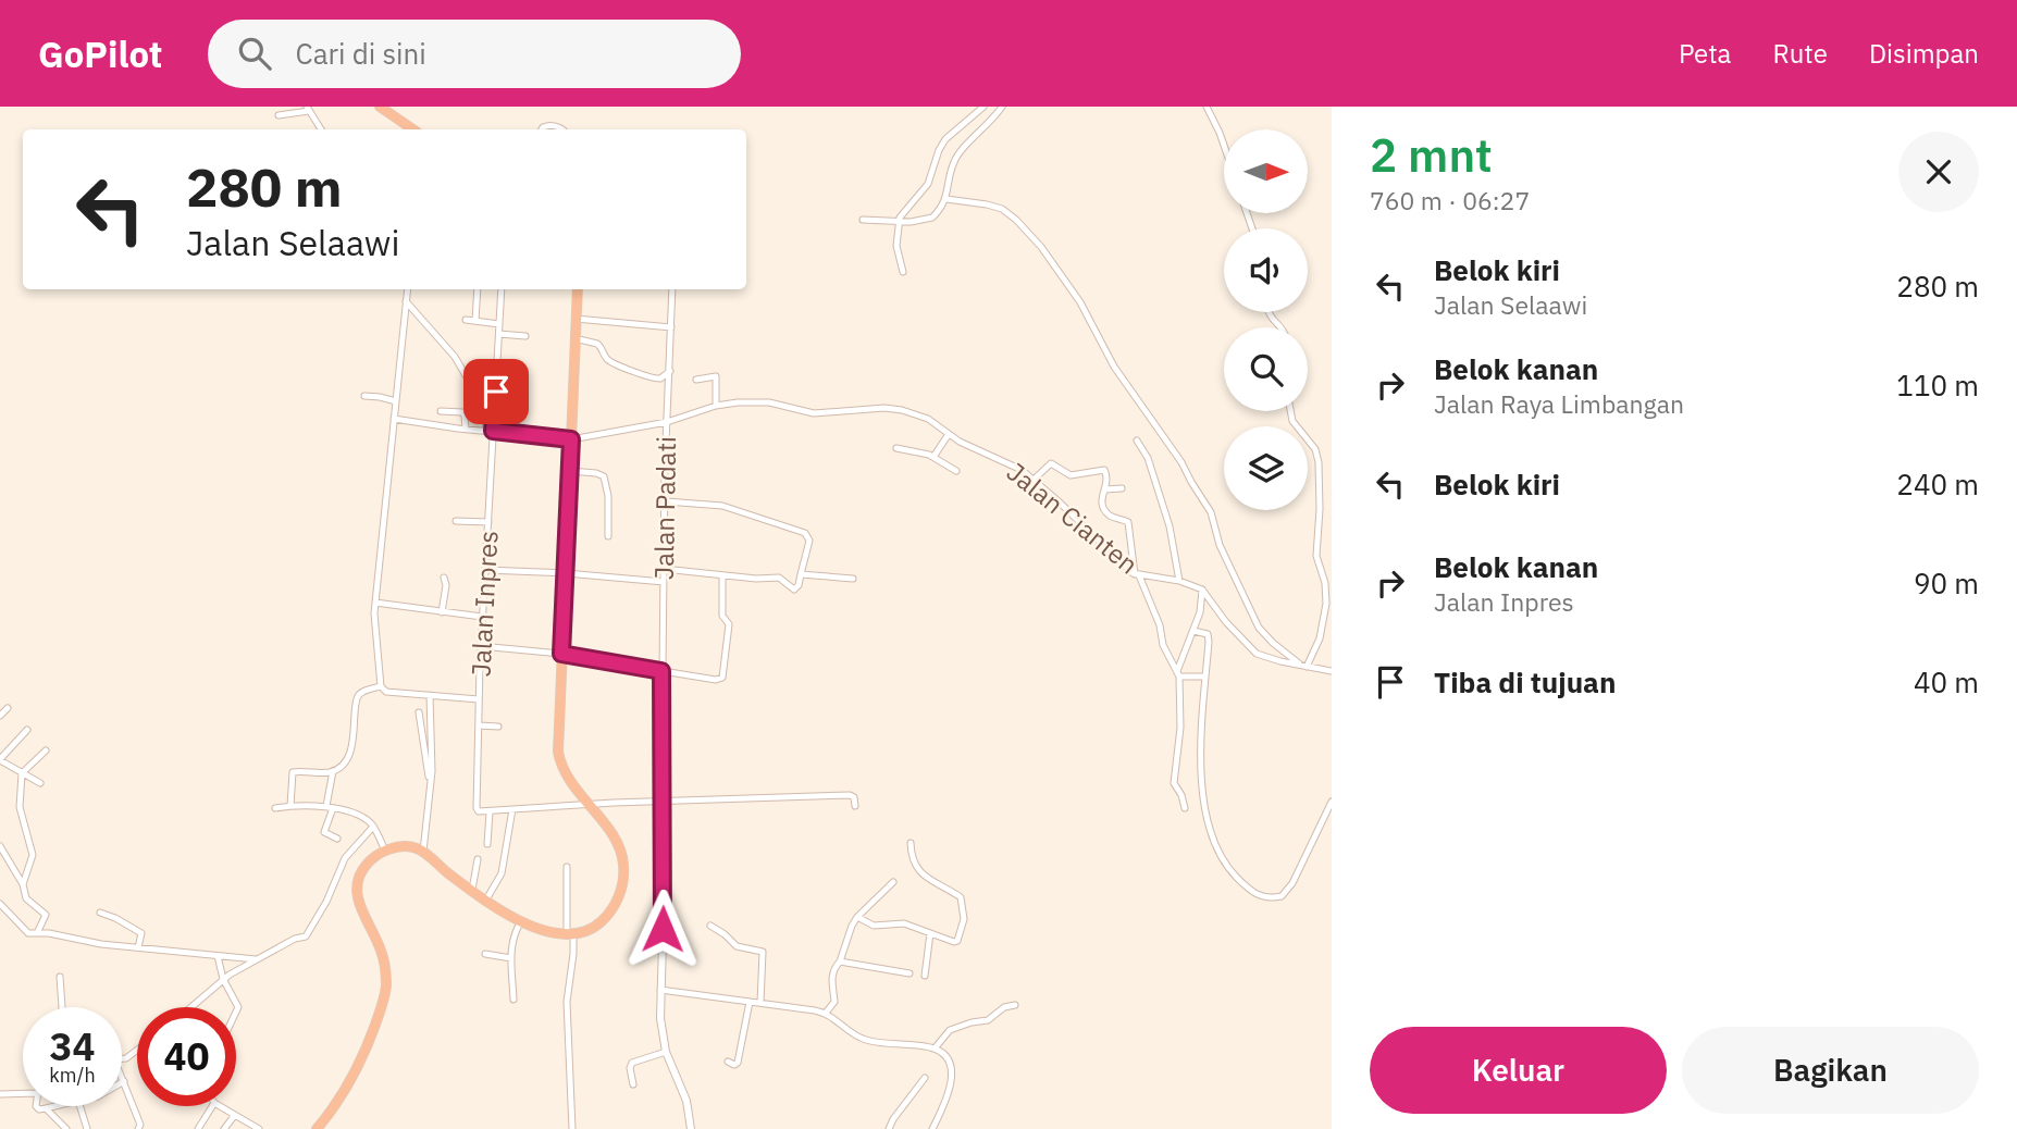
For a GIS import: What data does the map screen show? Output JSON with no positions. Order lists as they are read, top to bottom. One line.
{"streets":{"street":["Jalan Padati","Jalan Cianten","Jalan Inpres"]},"crossings":[["Jalan Padati","Jalan Cianten"],["Jalan Cianten","Jalan Inpres"]],"north":"right","page":{"header":"GoPilot","search":"Cari di sini","nav":["Peta","Rute","Disimpan"],"heading":["2 mnt","760 m · 06:27"],"turn":["280 m","Jalan Selaawi"],"list":[{"name":"Belok kiri","note":"Jalan Selaawi","value":"280 m"},{"name":"Belok kanan","note":"Jalan Raya Limbangan","value":"110 m"},{"name":"Belok kiri","value":"240 m"},{"name":"Belok kanan","note":"Jalan Inpres","value":"90 m"},{"name":"Tiba di tujuan","value":"40 m"}],"speed":"34 km/h","limit":"40","buttons":["Keluar","Bagikan"]}}
